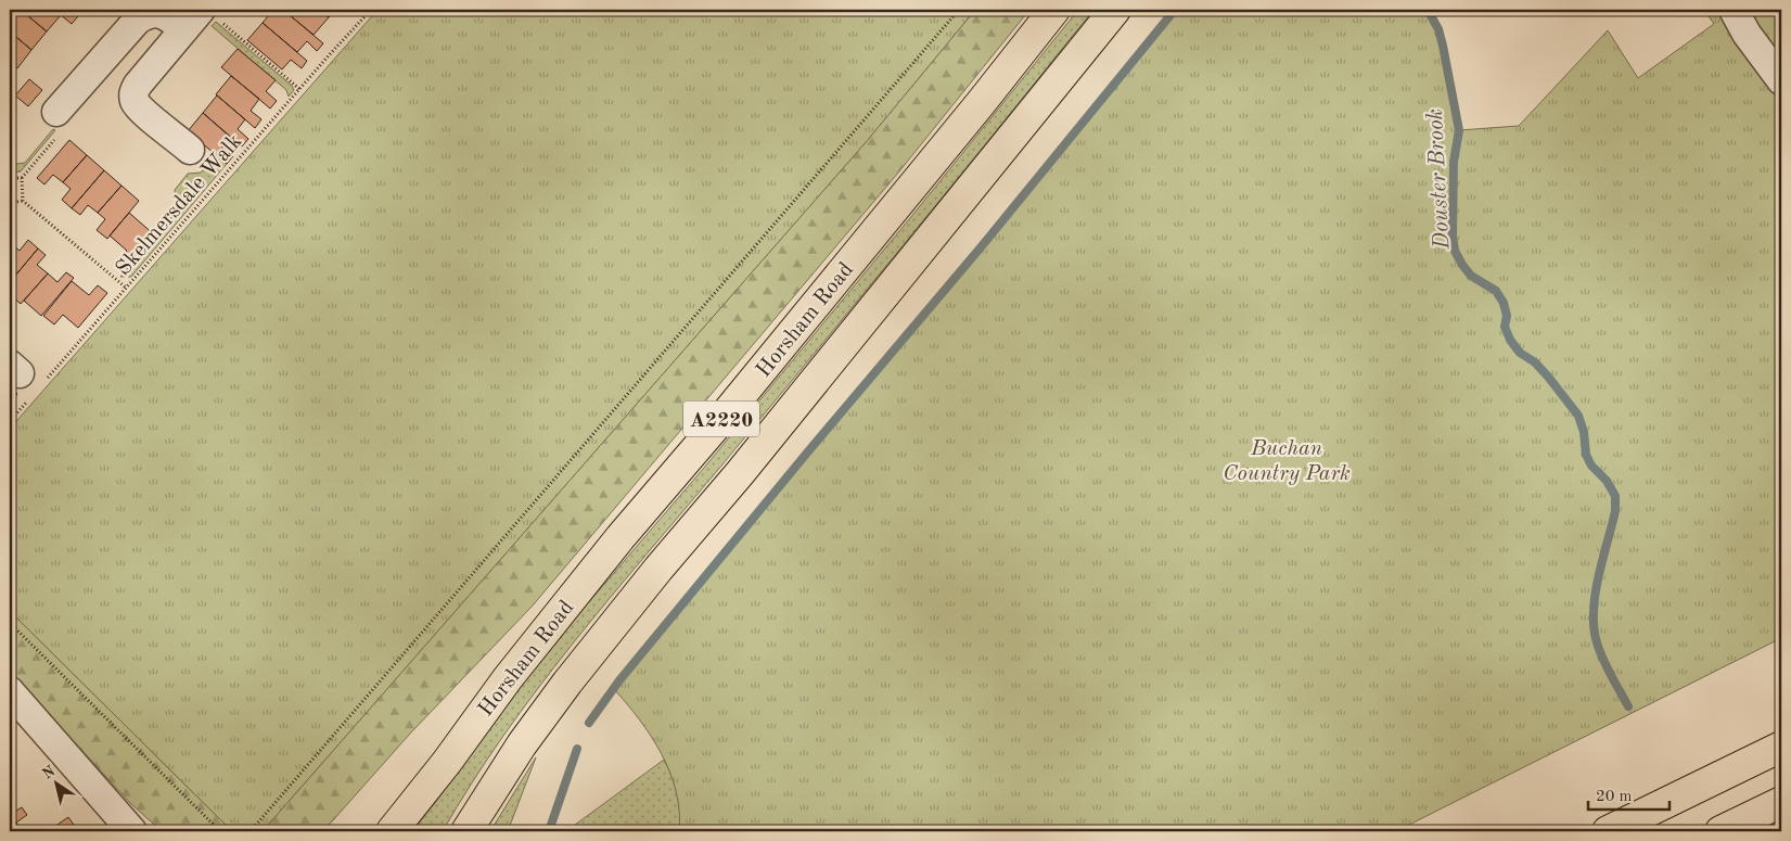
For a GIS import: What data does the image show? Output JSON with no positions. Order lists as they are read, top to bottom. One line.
{"streets":{"main road":["Horsham Road","A2220"],"path":["Skelmersdale Walk"]},"water":["Douster Brook"],"parks":["Buchan Country Park"],"scale_bar":"20 m","north":"top left"}
